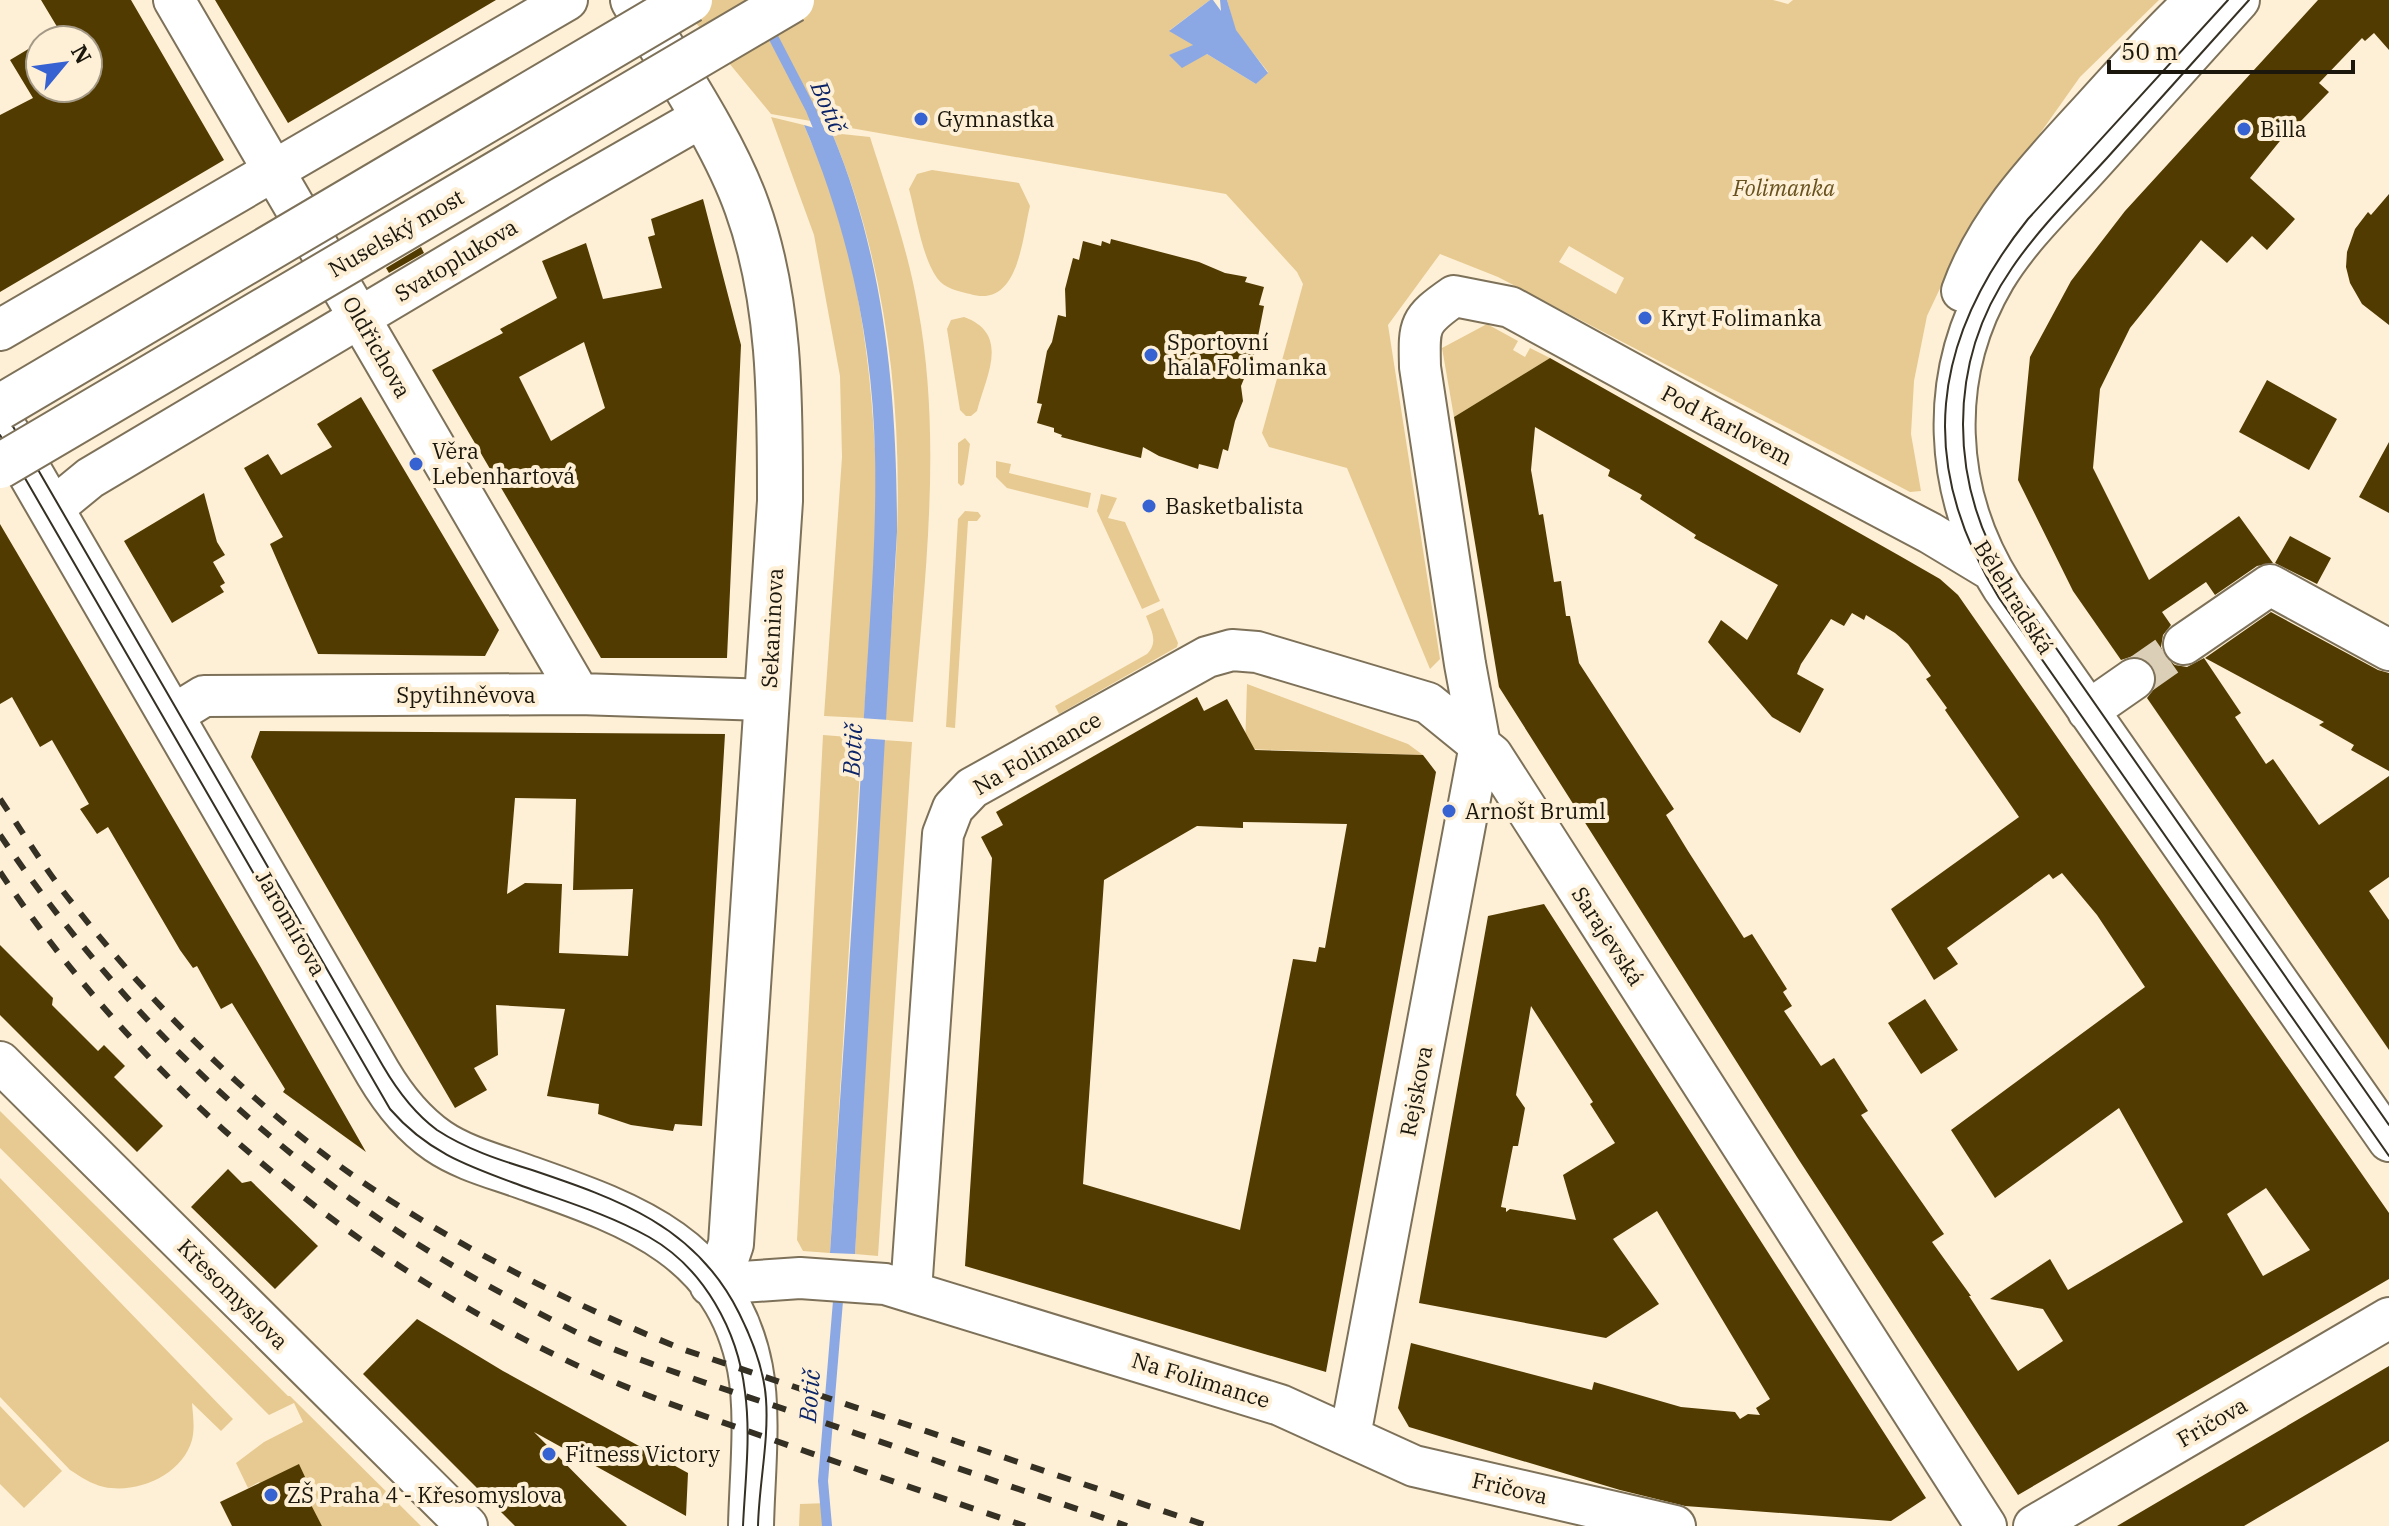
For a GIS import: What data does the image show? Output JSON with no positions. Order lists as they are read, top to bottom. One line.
{"streets":{"main road":["Nuselský most","Sekaninova","Jaromírova"],"street":["Svatoplukova","Oldřichova","Pod Karlovem","Bělehradská","Spytihněvova","Na Folimance","Sarajevská","Rejskova","Křesomyslova","Fričova"]},"crossings":[["Svatoplukova","Oldřichova"],["Svatoplukova","Sekaninova"],["Svatoplukova","Jaromírova"],["Oldřichova","Spytihněvova"],["Pod Karlovem","Bělehradská"],["Pod Karlovem","Sarajevská"],["Sekaninova","Spytihněvova"],["Sekaninova","Na Folimance"],["Sekaninova","Jaromírova"],["Spytihněvova","Jaromírova"],["Na Folimance","Jaromírova"],["Na Folimance","Sarajevská"],["Na Folimance","Rejskova"],["Na Folimance","Fričova"],["Sarajevská","Rejskova"],["Rejskova","Fričova"]],"water":["Botič"],"parks":["Folimanka"],"places":["Gymnastka","Billa","Kryt Folimanka","Sportovní hala Folimanka","Věra Lebenhartová","Basketbalista","Arnošt Bruml","Fitness Victory","ZŠ Praha 4 - Křesomyslova"],"scale_bar":"50 m","north":"top right"}
